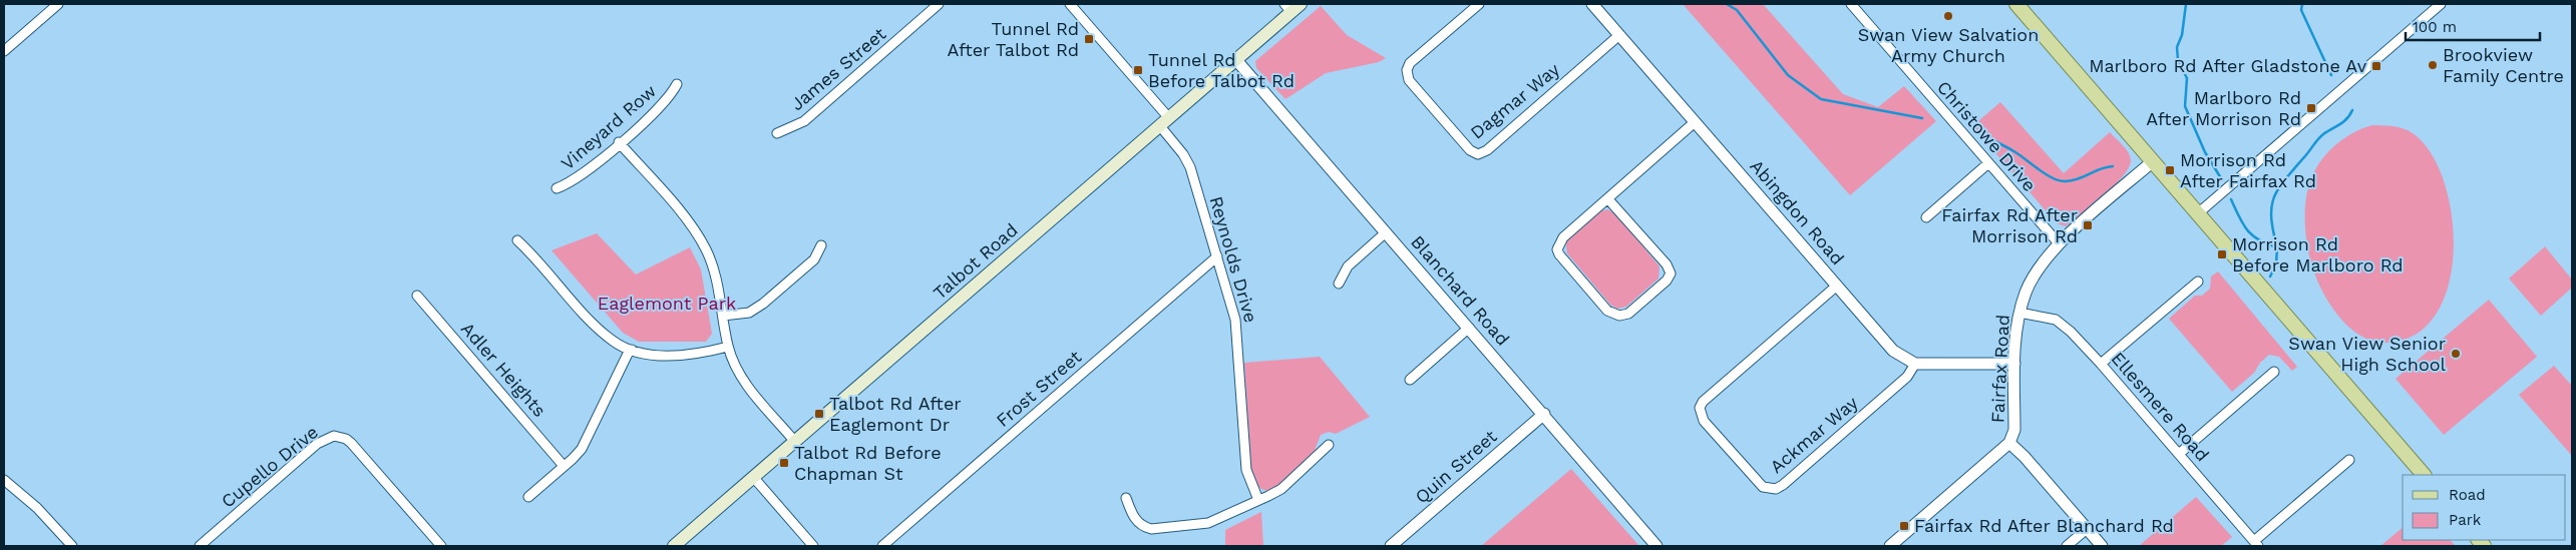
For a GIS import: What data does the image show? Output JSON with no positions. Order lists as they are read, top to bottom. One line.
{"streets":{"main road":["Talbot Road"],"street":["James Street","Dagmar Way","Vineyard Row","Christowe Drive","Abingdon Road","Reynolds Drive","Blanchard Road","Fairfax Road","Adler Heights","Frost Street","Ellesmere Road","Ackmar Way","Cupello Drive","Quin Street"]},"crossings":[["Dagmar Way","Abingdon Road"],["Christowe Drive","Fairfax Road"],["Abingdon Road","Ackmar Way"],["Reynolds Drive","Talbot Road"],["Reynolds Drive","Frost Street"],["Talbot Road","Blanchard Road"],["Blanchard Road","Quin Street"],["Fairfax Road","Ellesmere Road"]],"parks":["Eaglemont Park"],"places":{"other":["Swan View Salvation Army Church","Brookview Family Centre","Swan View Senior High School"],"transit":["Tunnel Rd After Talbot Rd","Marlboro Rd After Gladstone Av","Tunnel Rd Before Talbot Rd","Marlboro Rd After Morrison Rd","Morrison Rd After Fairfax Rd","Fairfax Rd After Morrison Rd","Morrison Rd Before Marlboro Rd","Talbot Rd After Eaglemont Dr","Talbot Rd Before Chapman St","Fairfax Rd After Blanchard Rd"]},"legend":["Road","Park"],"scale_bar":"100 m"}
